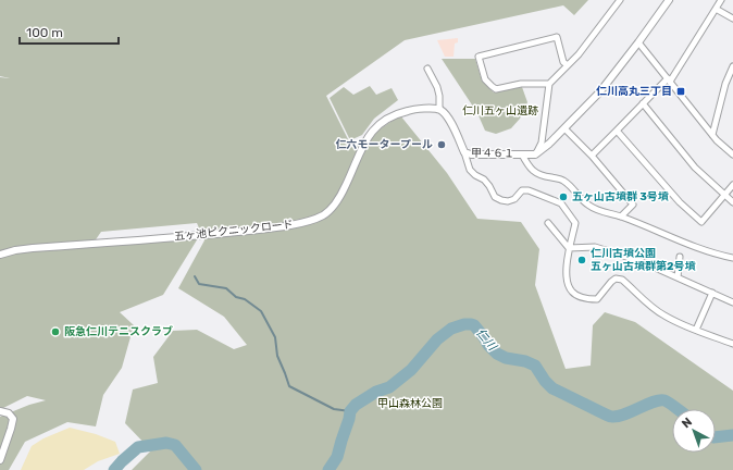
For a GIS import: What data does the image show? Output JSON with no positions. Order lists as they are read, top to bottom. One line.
{"streets":{"street":["甲４６１","五ヶ池ピクニックロード"]},"water":["仁川"],"parks":["仁川五ヶ山遺跡","甲山森林公園"],"places":{"transit":["仁川高丸三丁目"],"other":["仁六モータープール","五ヶ山古墳群 3号墳","仁川古墳公園 五ヶ山古墳群第2号墳","阪急仁川テニスクラブ"]},"scale_bar":"100 m","north":"top left"}
